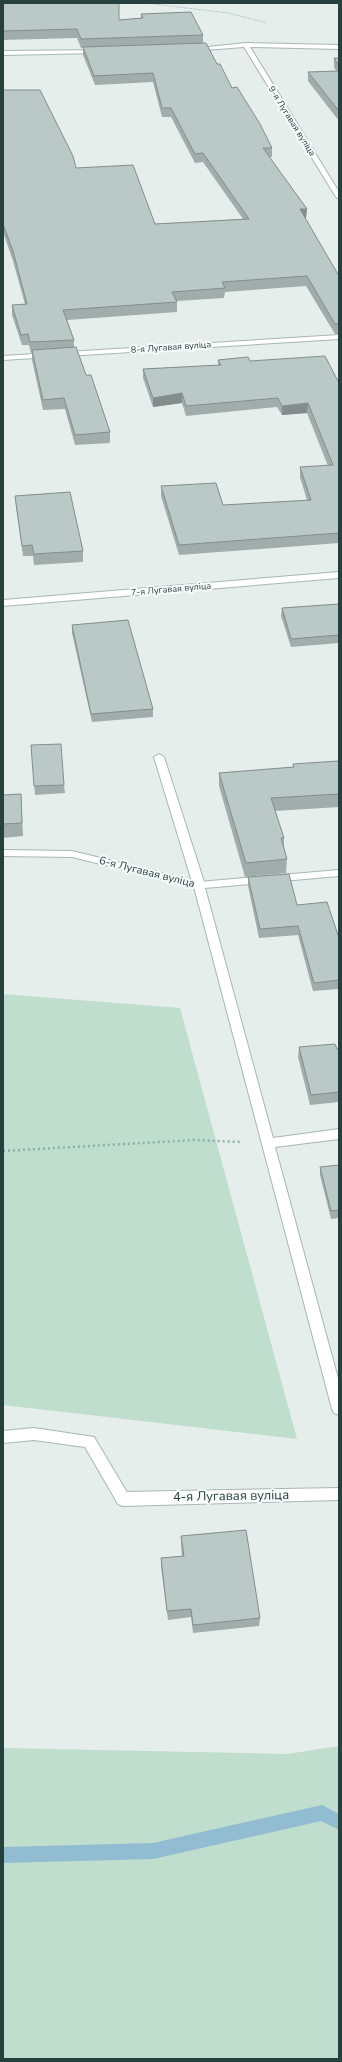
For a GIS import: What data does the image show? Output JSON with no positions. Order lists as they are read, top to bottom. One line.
{"streets":{"street":["9-я Лугавая вуліца","8-я Лугавая вуліца","7-я Лугавая вуліца","6-я Лугавая вуліца","4-я Лугавая вуліца"]}}
